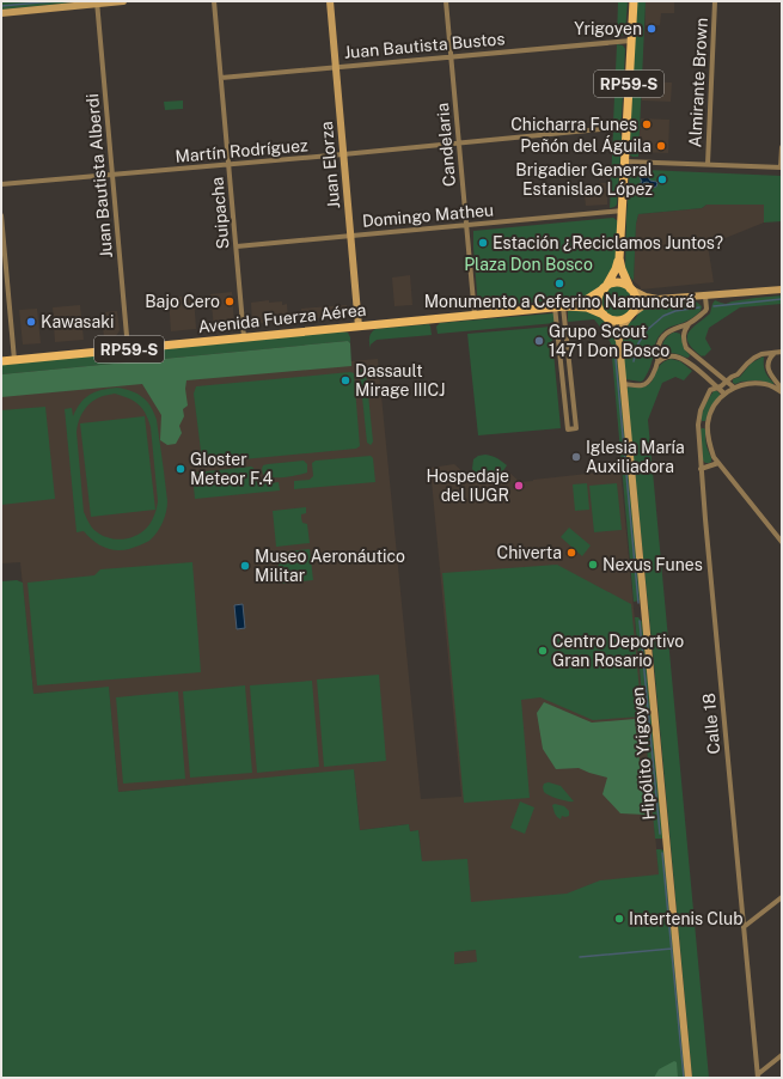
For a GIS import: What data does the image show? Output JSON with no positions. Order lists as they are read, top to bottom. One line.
{"streets":{"main road":["RP59-S","Juan Elorza","Avenida Fuerza Aérea","Hipólito Yrigoyen"],"street":["Juan Bautista Bustos","Almirante Brown","Candelaria","Martín Rodríguez","Juan Bautista Alberdi","Suipacha","Domingo Matheu","Calle 18"]},"crossings":[["Juan Bautista Bustos","RP59-S"],["Juan Bautista Bustos","Candelaria"],["Juan Bautista Bustos","Juan Elorza"],["Juan Bautista Bustos","Suipacha"],["RP59-S","Martín Rodríguez"],["RP59-S","Domingo Matheu"],["RP59-S","Avenida Fuerza Aérea"],["RP59-S","Hipólito Yrigoyen"],["Candelaria","Martín Rodríguez"],["Candelaria","Domingo Matheu"],["Candelaria","Avenida Fuerza Aérea"],["Martín Rodríguez","Juan Elorza"],["Martín Rodríguez","Juan Bautista Alberdi"],["Martín Rodríguez","Suipacha"],["Juan Elorza","Domingo Matheu"],["Juan Elorza","Avenida Fuerza Aérea"],["Juan Bautista Alberdi","Avenida Fuerza Aérea"],["Suipacha","Domingo Matheu"],["Suipacha","Avenida Fuerza Aérea"],["Avenida Fuerza Aérea","Hipólito Yrigoyen"]],"parks":["Plaza Don Bosco"],"places":["Yrigoyen","Chicharra Funes","Peñón del Águila","Brigadier General Estanislao López","Estación ¿Reciclamos Juntos?","Monumento a Ceferino Namuncurá","Bajo Cero","Kawasaki","Grupo Scout 1471 Don Bosco","Dassault Mirage IIICJ","Iglesia María Auxiliadora","Gloster Meteor F.4","Hospedaje del IUGR","Chiverta","Nexus Funes","Museo Aeronáutico Militar","Centro Deportivo Gran Rosario","Intertenis Club"]}
